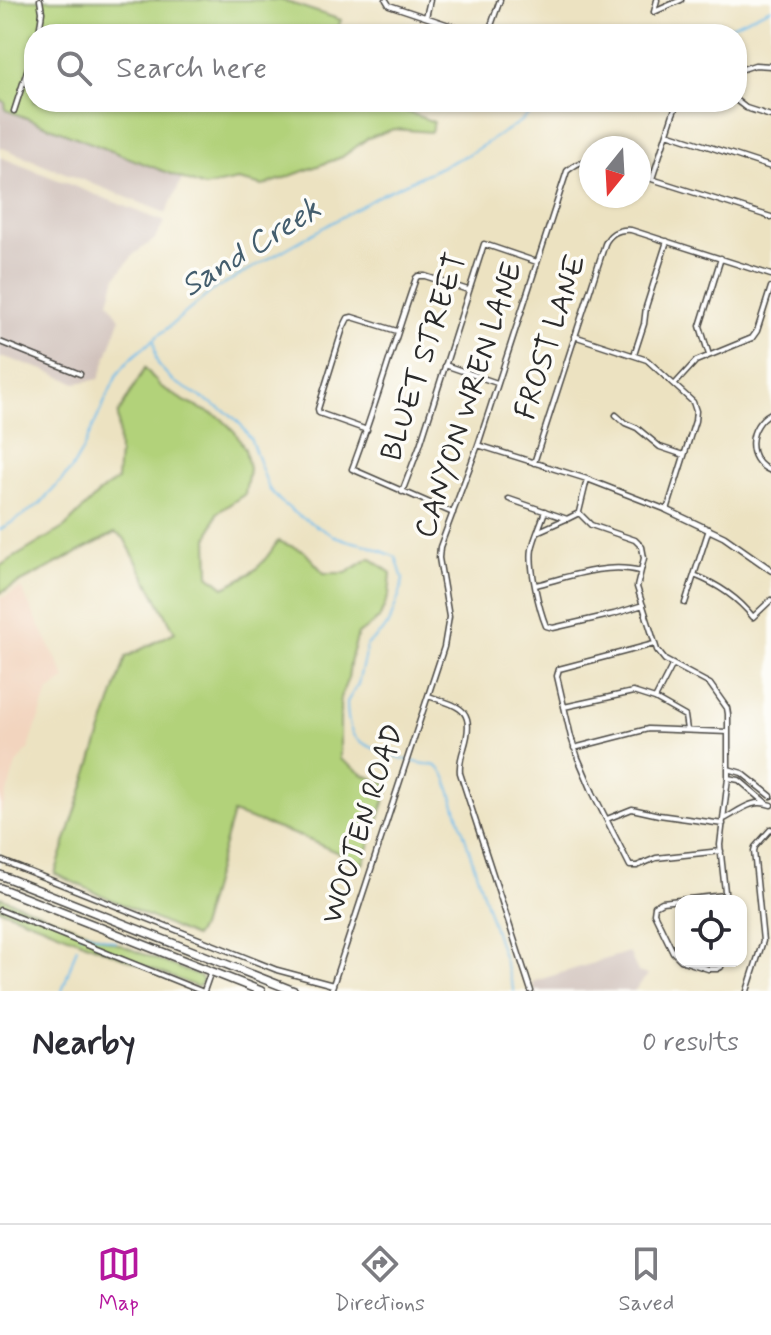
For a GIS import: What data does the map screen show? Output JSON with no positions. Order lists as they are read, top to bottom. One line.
{"streets":{"street":["FROST LANE","BLUET STREET","CANYON WREN LANE","WOOTEN ROAD"]},"crossings":[["BLUET STREET","CANYON WREN LANE"],["CANYON WREN LANE","WOOTEN ROAD"]],"water":["Sand Creek"],"north":"bottom","page":{"search":"Search here","heading":["Nearby","0 results"],"nav":["Map","Directions","Saved"]}}
